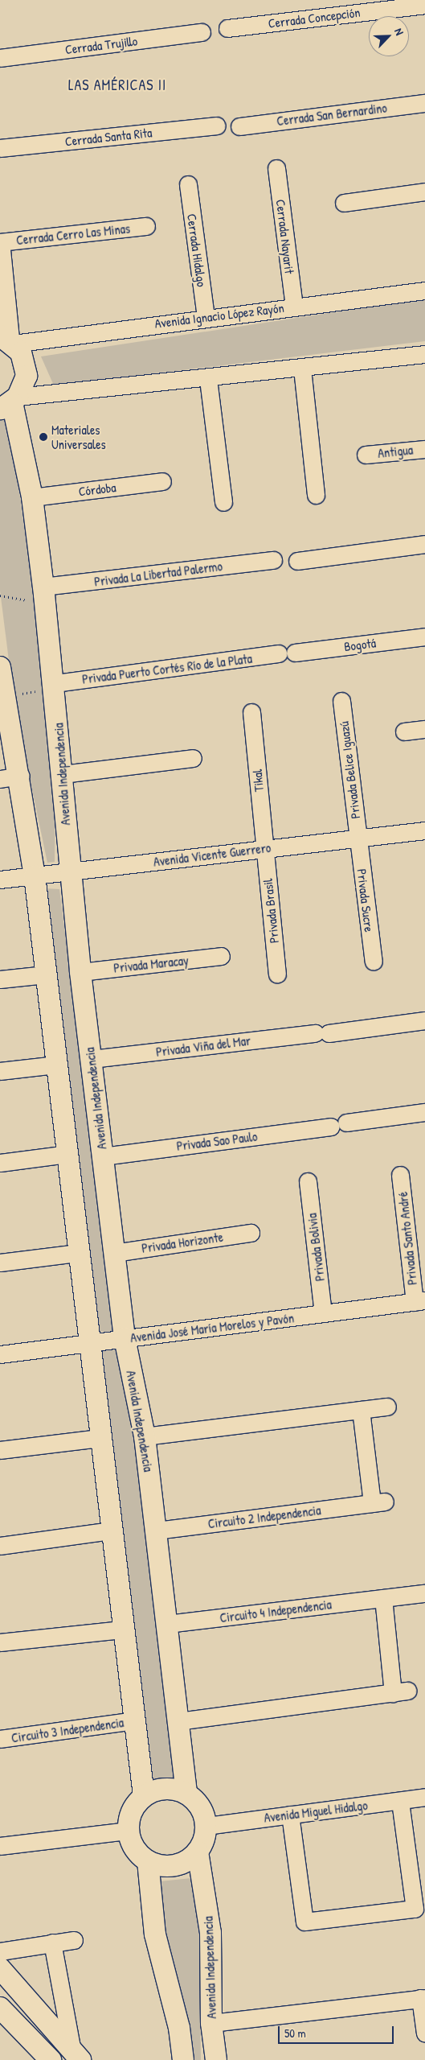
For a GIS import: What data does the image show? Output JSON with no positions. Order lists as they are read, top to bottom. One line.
{"streets":{"main road":["Avenida Independencia"],"street":["Cerrada Concepción","Cerrada Trujillo","Cerrada San Bernardino","Cerrada Santa Rita","Cerrada Cerro Las Minas","Cerrada Nayarit","Cerrada Hidalgo","Avenida Ignacio López Rayón","Antigua","Córdoba","Privada La Libertad Palermo","Bogotá","Privada Puerto Cortés Río de la Plata","Privada Belice Iguazú","Tikal","Avenida Vicente Guerrero","Privada Sucre","Privada Brasil","Privada Maracay","Privada Viña del Mar","Privada Sao Paulo","Privada Santo André","Privada Horizonte","Privada Bolivia","Avenida José María Morelos y Pavón","Circuito 2 Independencia","Circuito 4 Independencia","Circuito 3 Independencia","Avenida Miguel Hidalgo"]},"crossings":[["Cerrada Nayarit","Avenida Ignacio López Rayón"],["Cerrada Hidalgo","Avenida Ignacio López Rayón"],["Córdoba","Avenida Independencia"],["Privada La Libertad Palermo","Avenida Independencia"],["Bogotá","Privada Puerto Cortés Río de la Plata"],["Privada Puerto Cortés Río de la Plata","Avenida Independencia"],["Privada Belice Iguazú","Avenida Vicente Guerrero"],["Privada Belice Iguazú","Privada Sucre"],["Avenida Independencia","Avenida Vicente Guerrero"],["Avenida Independencia","Privada Maracay"],["Avenida Independencia","Privada Viña del Mar"],["Avenida Independencia","Privada Sao Paulo"],["Avenida Independencia","Privada Horizonte"],["Avenida Independencia","Avenida José María Morelos y Pavón"],["Avenida Independencia","Circuito 2 Independencia"],["Avenida Independencia","Circuito 4 Independencia"],["Avenida Independencia","Avenida Miguel Hidalgo"],["Tikal","Avenida Vicente Guerrero"],["Tikal","Privada Brasil"],["Avenida Vicente Guerrero","Privada Sucre"],["Avenida Vicente Guerrero","Privada Brasil"],["Privada Santo André","Avenida José María Morelos y Pavón"],["Privada Bolivia","Avenida José María Morelos y Pavón"]],"districts":["LAS AMÉRICAS II"],"places":["Materiales Universales"],"scale_bar":"50 m","north":"top right"}
